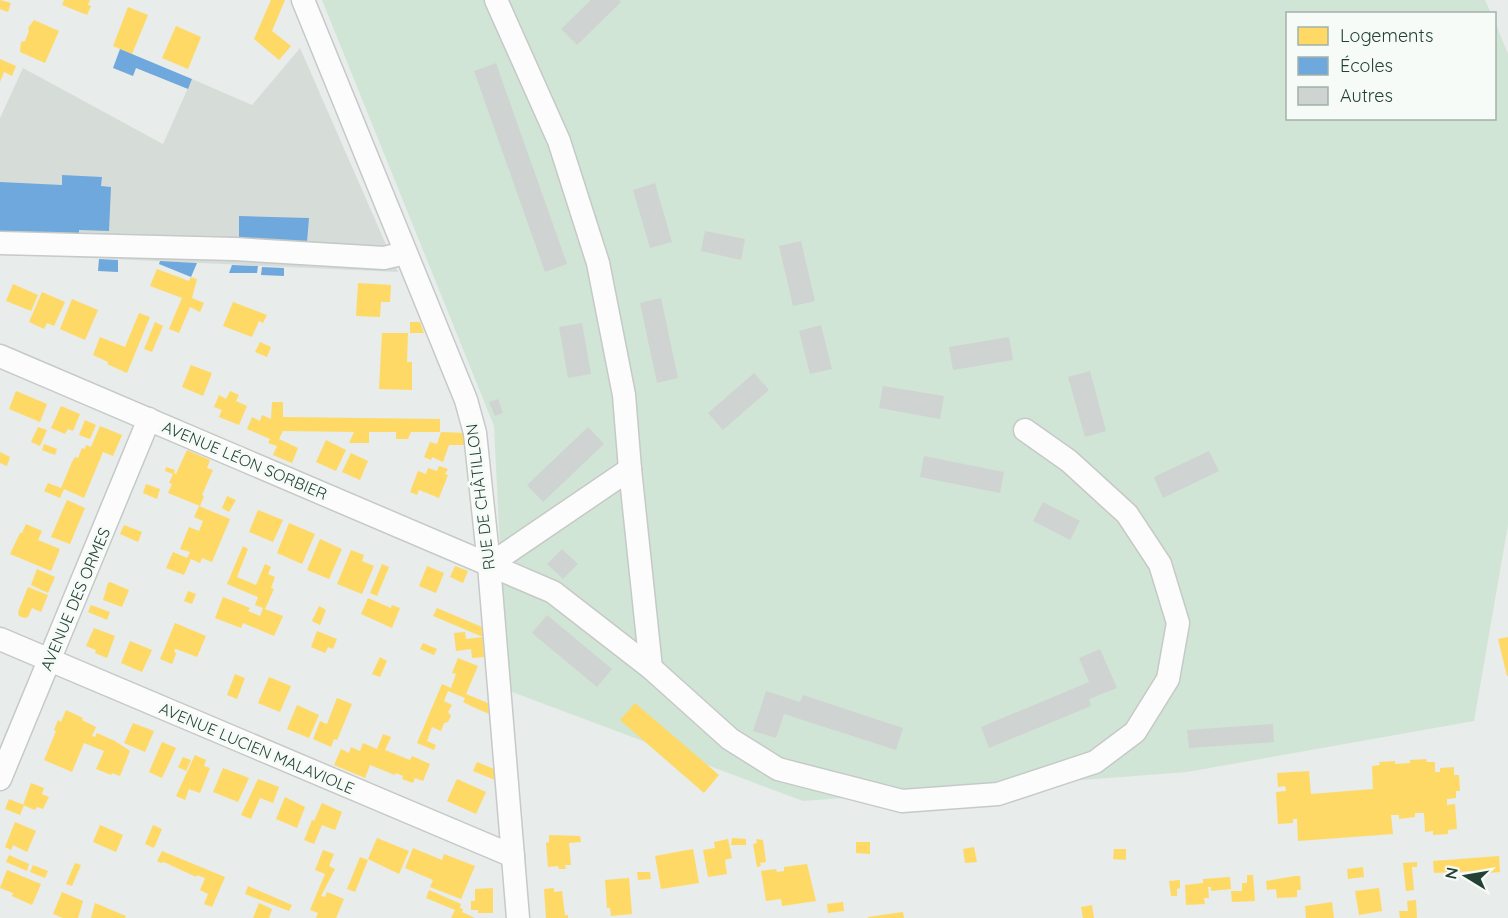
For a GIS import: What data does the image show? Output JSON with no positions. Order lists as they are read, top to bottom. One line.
{"streets":{"street":["AVENUE LÉON SORBIER","RUE DE CHÂTILLON","AVENUE DES ORMES","AVENUE LUCIEN MALAVIOLE"]},"crossings":[["AVENUE LÉON SORBIER","RUE DE CHÂTILLON"],["AVENUE LÉON SORBIER","AVENUE DES ORMES"],["RUE DE CHÂTILLON","AVENUE LUCIEN MALAVIOLE"],["AVENUE DES ORMES","AVENUE LUCIEN MALAVIOLE"]],"legend":["Logements","Écoles","Autres"],"north":"left"}
